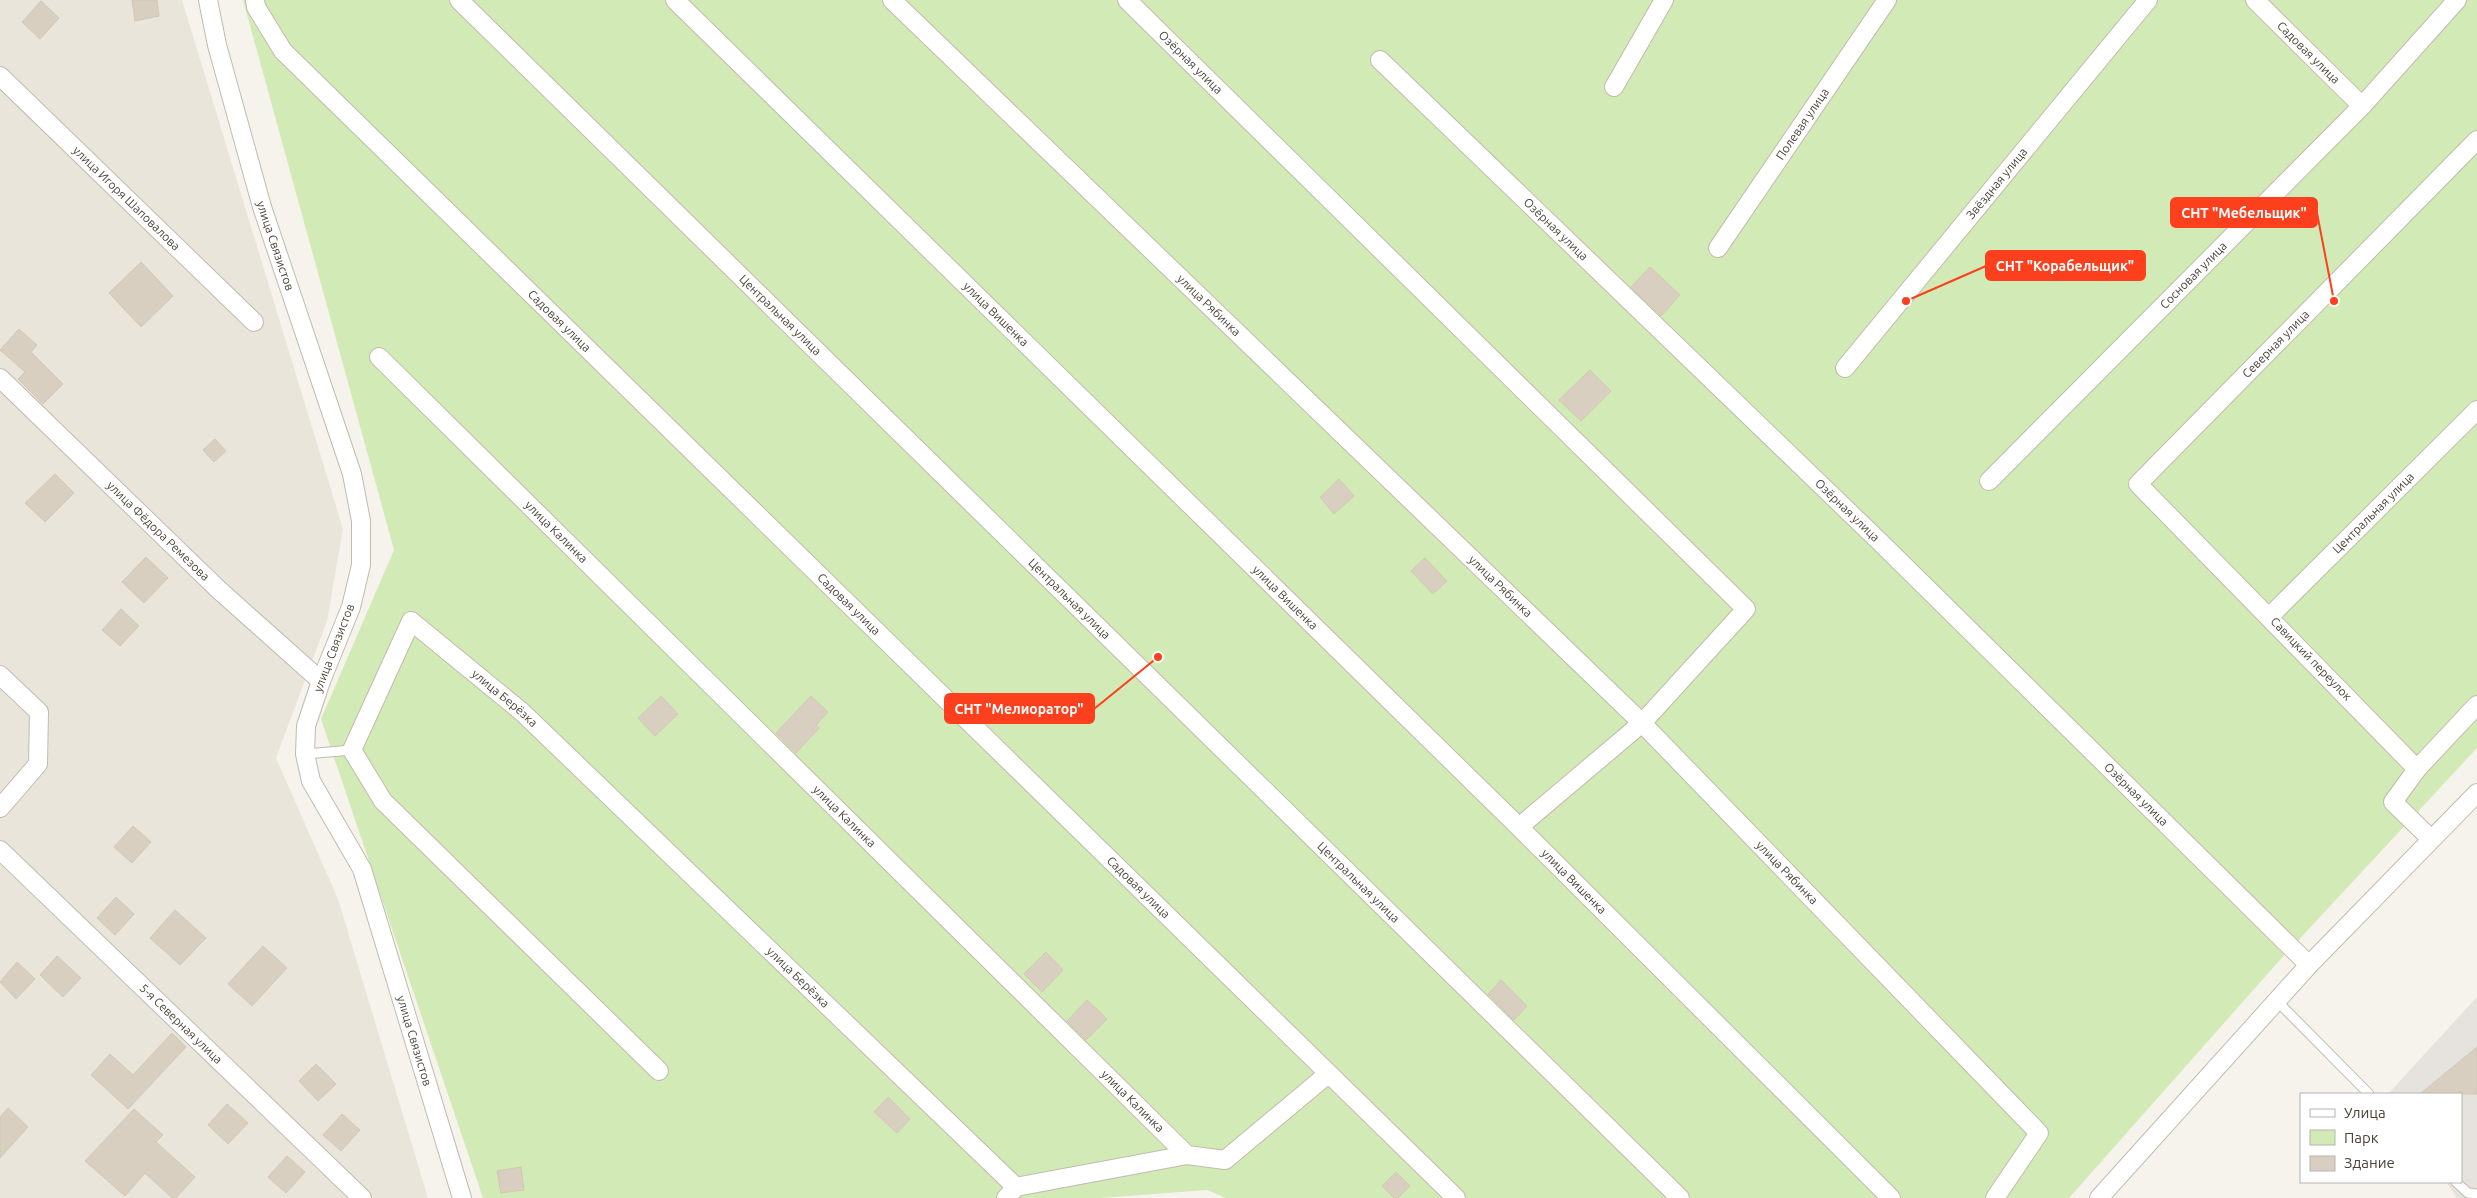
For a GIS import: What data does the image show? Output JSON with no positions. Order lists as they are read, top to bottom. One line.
{"streets":{"street":["Садовая улица","Озёрная улица","Полевая улица","Звёздная улица","улица Игоря Шаповалова","улица Связистов","Сосновая улица","улица Рябинка","улица Вишенка","Центральная улица","Северная улица","улица Фёдора Ремезова","улица Калинка","Савицкий переулок","улица Берёзка","5-я Северная улица"]},"crossings":[["Садовая улица","Сосновая улица"],["Озёрная улица","улица Рябинка"],["улица Связистов","улица Фёдора Ремезова"],["Центральная улица","Савицкий переулок"],["Северная улица","Савицкий переулок"],["улица Калинка","улица Берёзка"]],"places":["СНТ \"Корабельщик\"","СНТ \"Мебельщик\"","СНТ \"Мелиоратор\""],"legend":["Улица","Парк","Здание"]}
